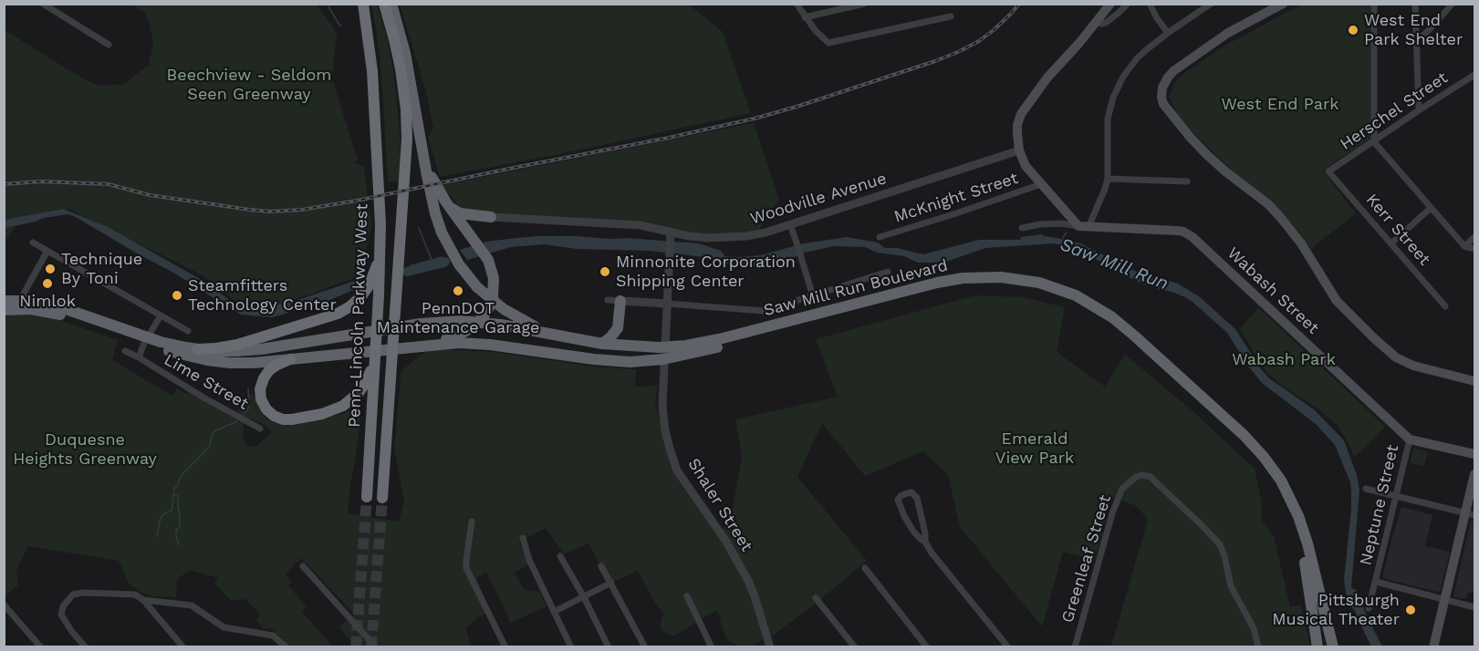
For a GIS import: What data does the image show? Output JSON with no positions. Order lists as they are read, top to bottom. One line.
{"streets":{"highway":["Saw Mill Run Boulevard","Penn-Lincoln Parkway West"],"main road":["Wabash Street"],"street":["Herschel Street","McKnight Street","Woodville Avenue","Kerr Street","Lime Street","Shaler Street","Neptune Street","Greenleaf Street"]},"crossings":[["Herschel Street","Kerr Street"],["Woodville Avenue","Shaler Street"],["Saw Mill Run Boulevard","Lime Street"],["Wabash Street","Neptune Street"]],"water":["Saw Mill Run"],"parks":["Beechview - Seldom Seen Greenway","West End Park","Wabash Park","Emerald View Park","Duquesne Heights Greenway"],"places":["West End Park Shelter","Technique By Toni","Minnonite Corporation Shipping Center","Nimlok","PennDOT Maintenance Garage","Steamfitters Technology Center","Pittsburgh Musical Theater"]}
